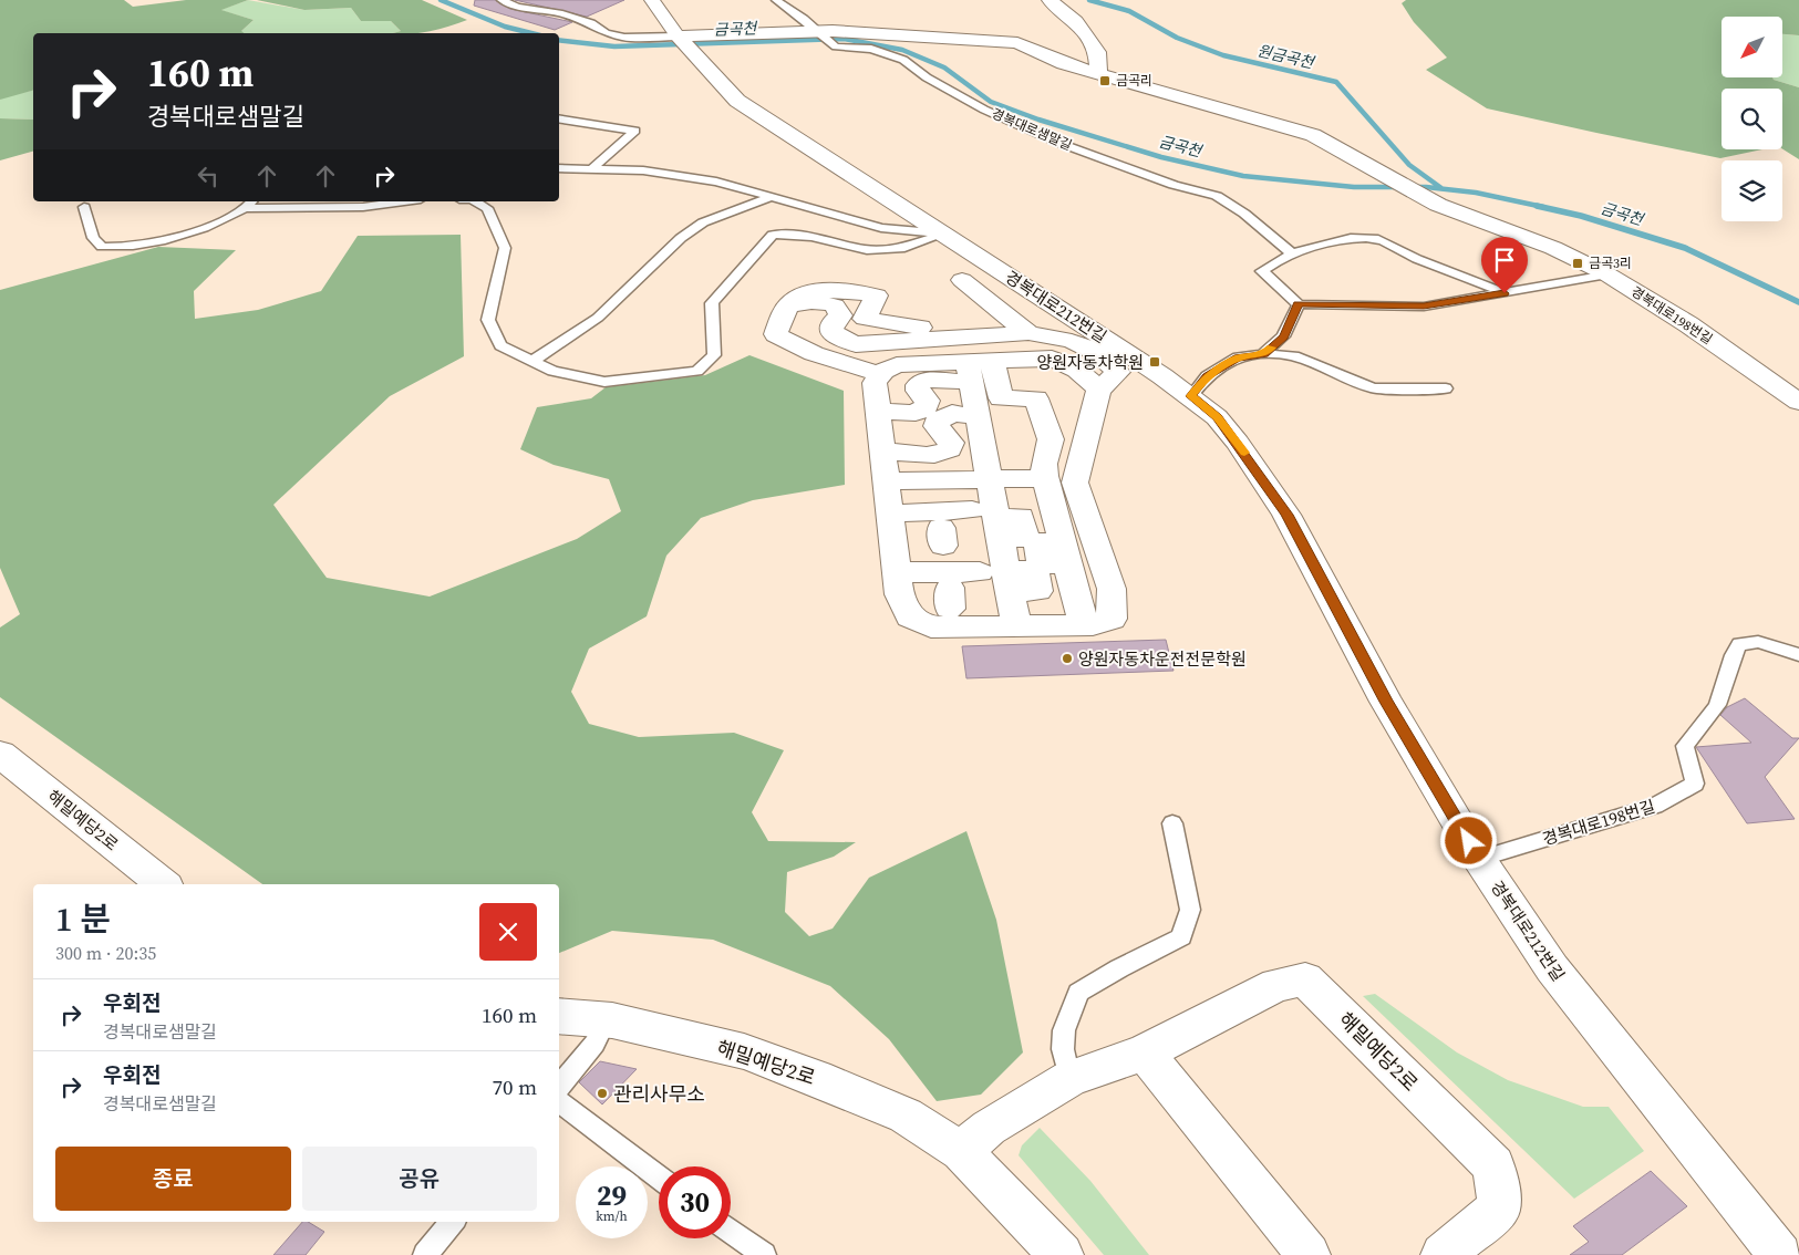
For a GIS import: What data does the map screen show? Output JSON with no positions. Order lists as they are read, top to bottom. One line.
{"streets":{"street":["경복대로212번길","경복대로198번길","해밀예당2로"],"lane":["경복대로샘말길"]},"crossings":[["경복대로샘말길","경복대로198번길"],["경복대로212번길","경복대로198번길"]],"water":["금곡천","원금곡천"],"places":{"transit":["금곡리","금곡3리","양원자동차학원"],"other":["양원자동차운전전문학원","관리사무소"]},"north":"bottom left","page":{"turn":["160 m","경복대로샘말길"],"heading":["1 분","300 m · 20:35"],"list":[{"name":"우회전","note":"경복대로샘말길","value":"160 m"},{"name":"우회전","note":"경복대로샘말길","value":"70 m"}],"buttons":["종료","공유"],"speed":"29 km/h","limit":"30"}}
